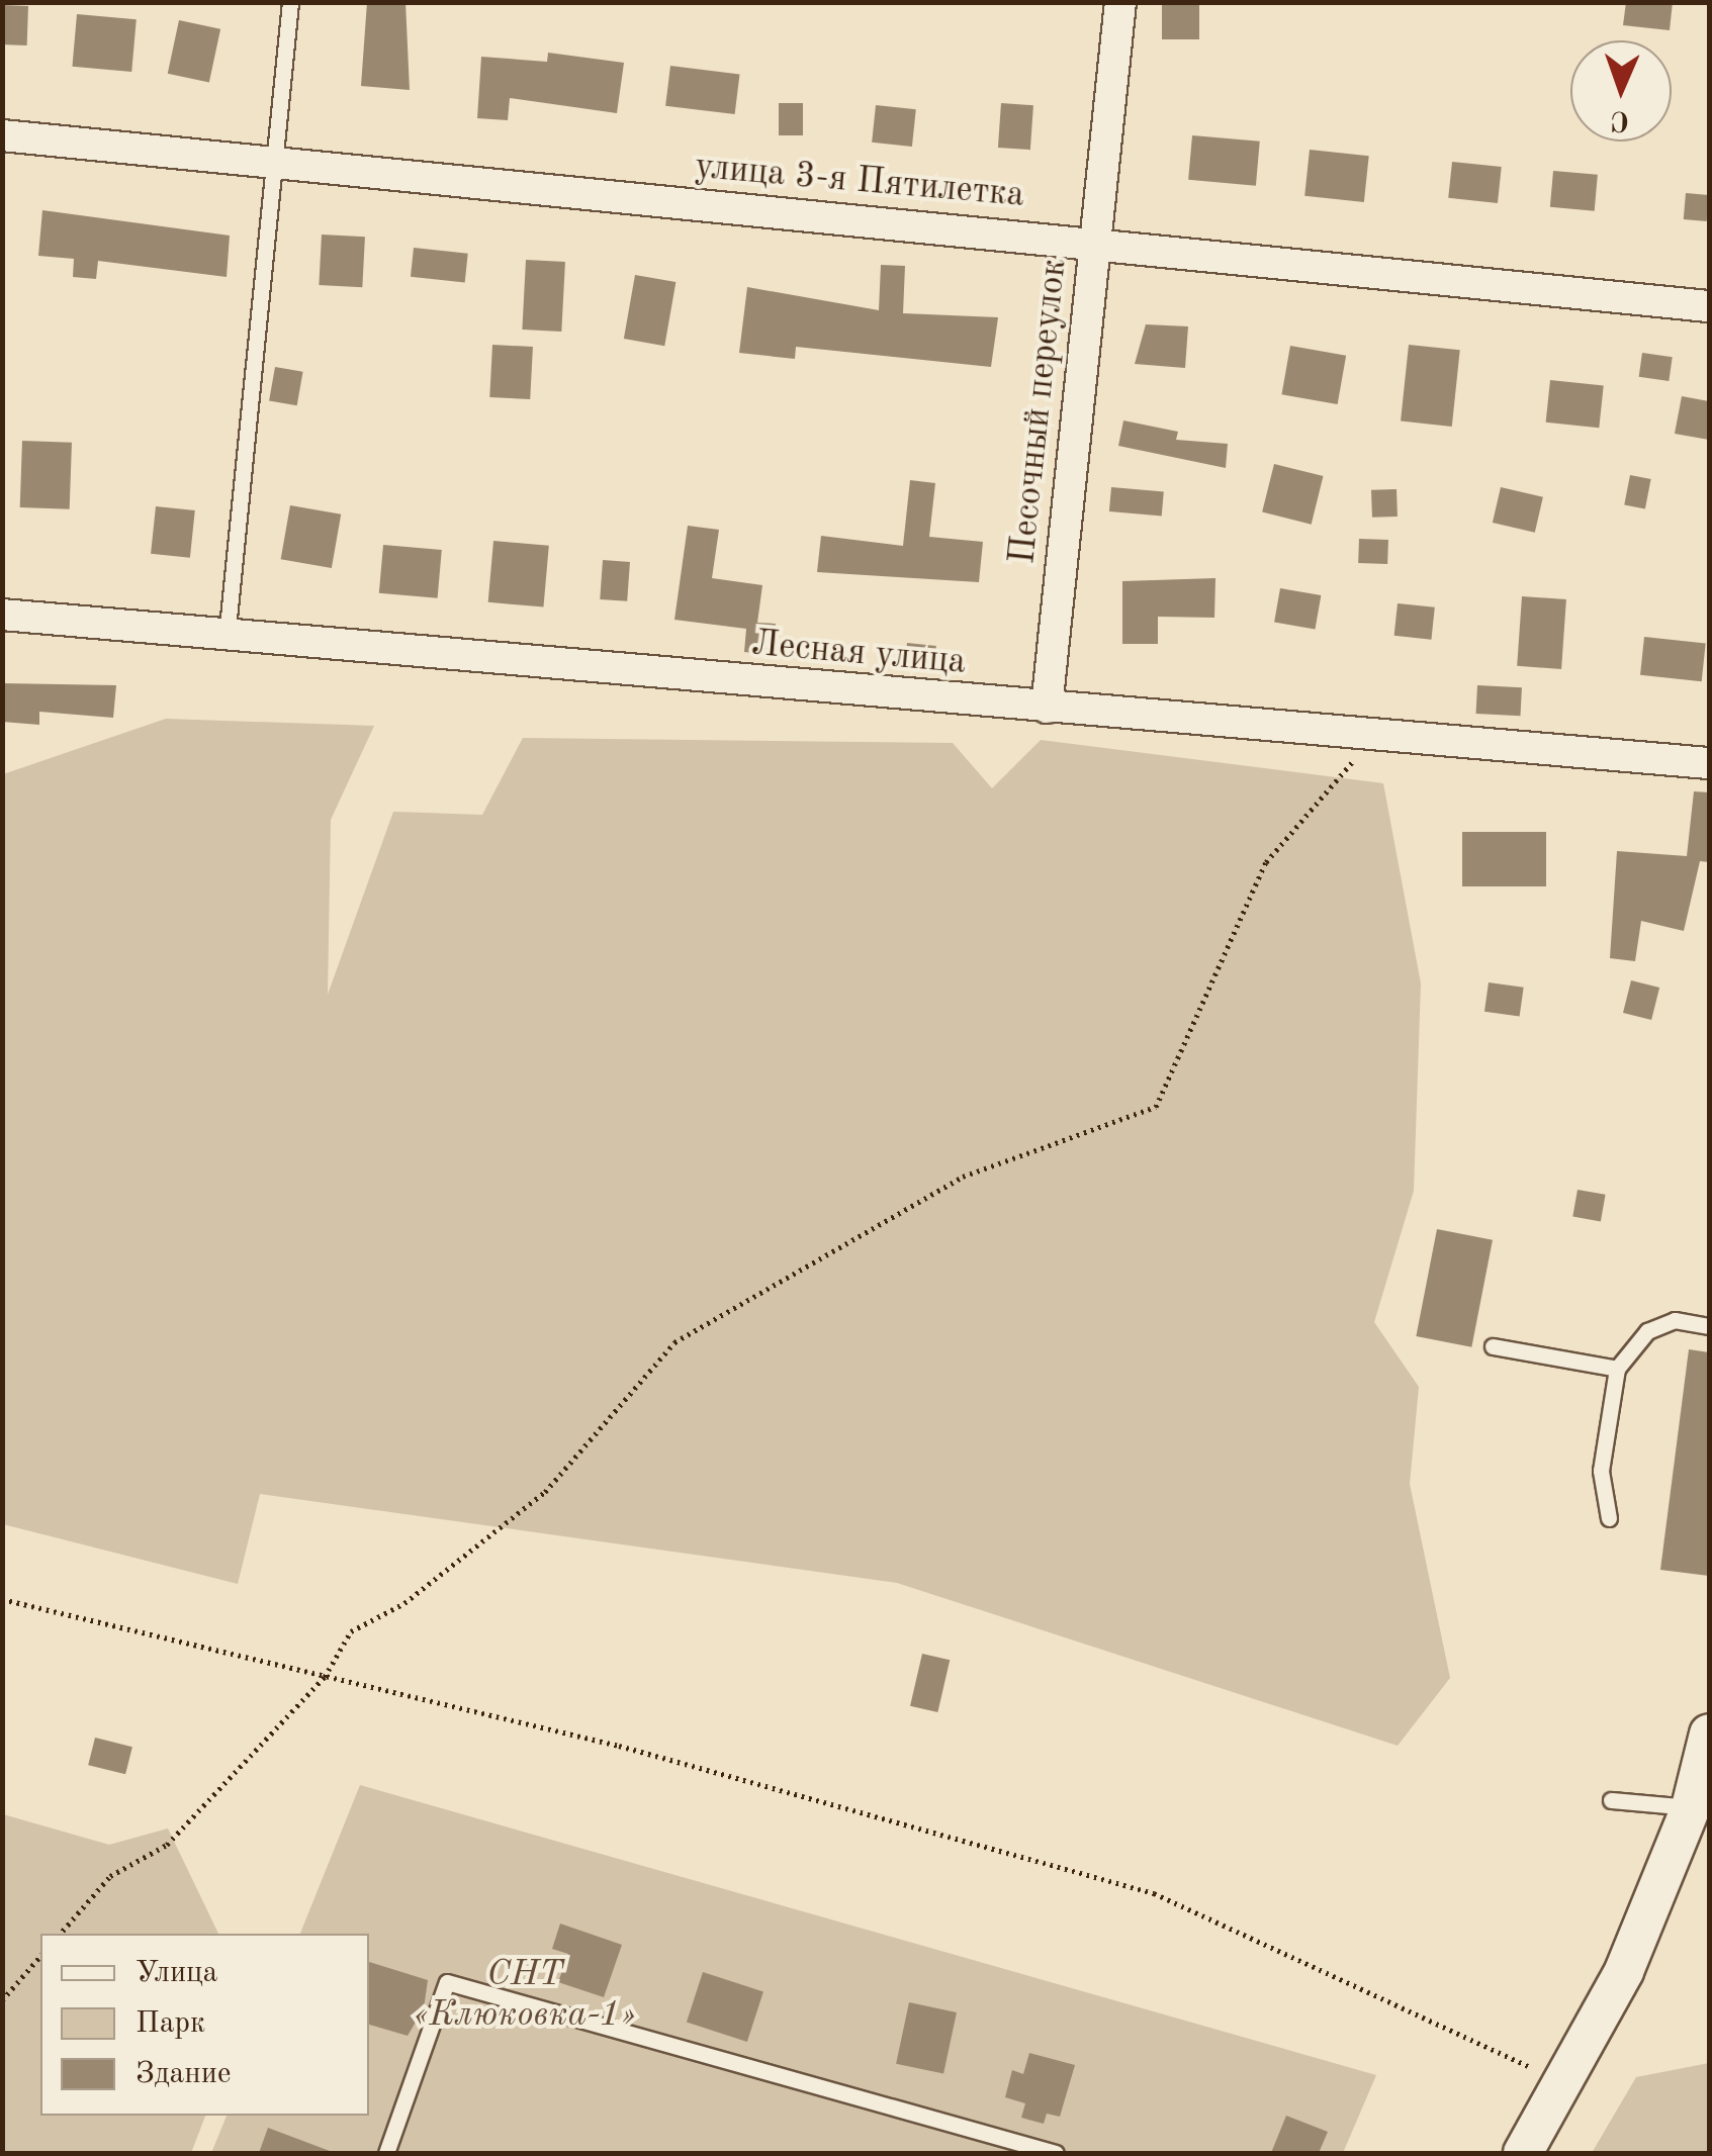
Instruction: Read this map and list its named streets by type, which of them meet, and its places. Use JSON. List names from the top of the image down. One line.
{"streets":{"street":["улица 3-я Пятилетка","Песочный переулок","Лесная улица"]},"crossings":[["улица 3-я Пятилетка","Песочный переулок"],["Песочный переулок","Лесная улица"]],"parks":["СНТ «Клюковка-1»"],"legend":["Улица","Парк","Здание"],"north":"bottom"}
